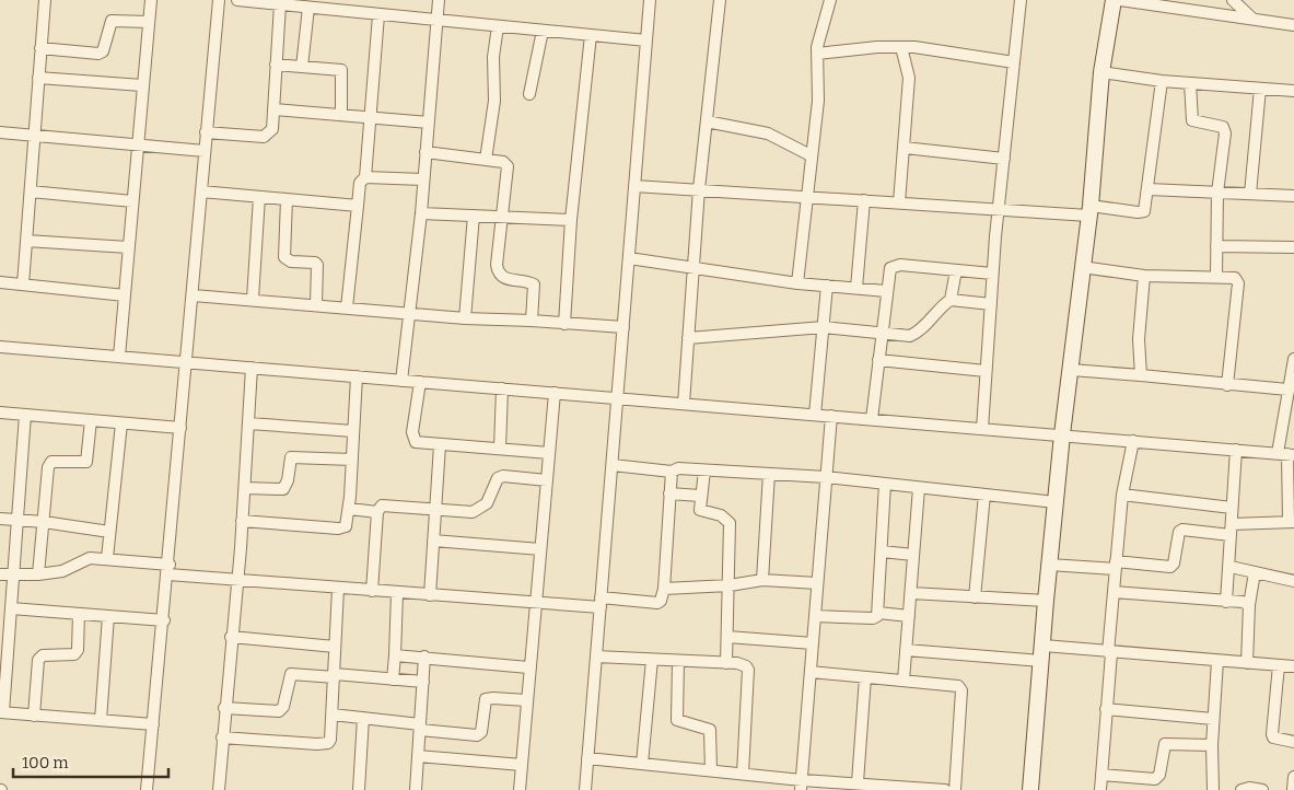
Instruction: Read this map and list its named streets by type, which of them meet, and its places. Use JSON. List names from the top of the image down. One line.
{"scale_bar":"100 m"}
